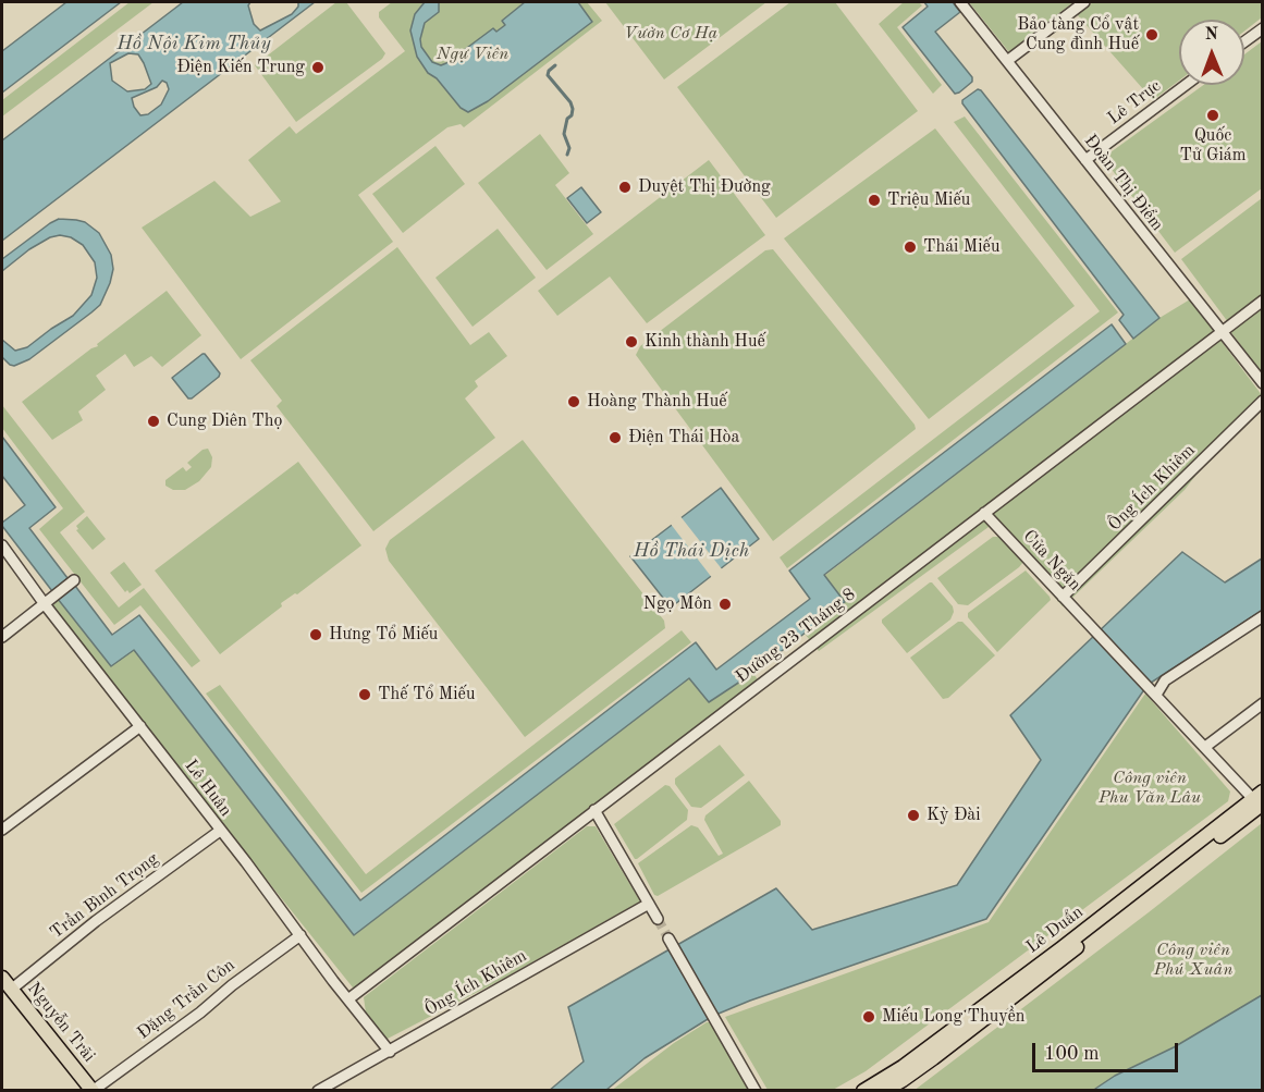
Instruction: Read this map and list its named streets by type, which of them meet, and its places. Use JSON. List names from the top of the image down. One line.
{"streets":{"main road":["Lê Duẩn","Nguyễn Trãi"],"street":["Lê Trực","Đoàn Thị Điểm","Ông Ích Khiêm","Cửa Ngăn","Đường 23 Tháng 8","Lê Huân","Trần Bình Trọng","Đặng Trần Côn"]},"crossings":[["Lê Trực","Đoàn Thị Điểm"],["Đoàn Thị Điểm","Đường 23 Tháng 8"],["Ông Ích Khiêm","Cửa Ngăn"],["Ông Ích Khiêm","Lê Huân"],["Cửa Ngăn","Đường 23 Tháng 8"],["Đường 23 Tháng 8","Lê Huân"],["Lê Huân","Trần Bình Trọng"],["Lê Huân","Đặng Trần Côn"],["Trần Bình Trọng","Nguyễn Trãi"],["Đặng Trần Côn","Nguyễn Trãi"]],"water":["Hồ Nội Kim Thủy","Hồ Thái Dịch"],"parks":["Vườn Cơ Hạ","Ngự Viên","Công viên Phu Văn Lâu","Công viên Phú Xuân"],"places":["Bảo tàng Cổ vật Cung đình Huế","Điện Kiến Trung","Quốc Tử Giám","Duyệt Thị Đường","Triệu Miếu","Thái Miếu","Kinh thành Huế","Hoàng Thành Huế","Cung Diên Thọ","Điện Thái Hòa","Ngọ Môn","Hưng Tổ Miếu","Thế Tổ Miếu","Kỳ Đài","Miếu Long Thuyền"],"scale_bar":"100 m","north":"top"}
